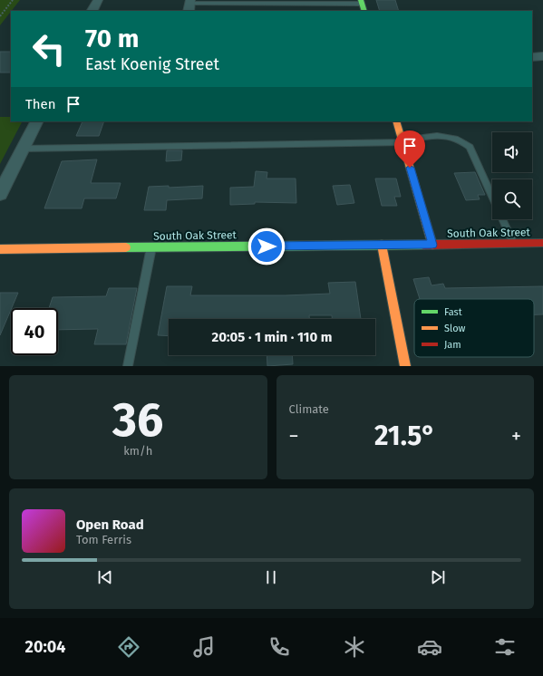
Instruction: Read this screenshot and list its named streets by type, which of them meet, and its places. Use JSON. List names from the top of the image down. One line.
{"streets":{"street":["South Oak Street"]},"legend":["Fast","Slow","Jam"],"page":{"turn":["70 m","East Koenig Street"],"then":"Then","limit":"40","trip":"20:05 · 1 min · 110 m","tile":[["36","km/h"],"Climate"],"heat":["−","21.5°","+"],"song":["Open Road","Tom Ferris"],"tabs":"20:04"}}
